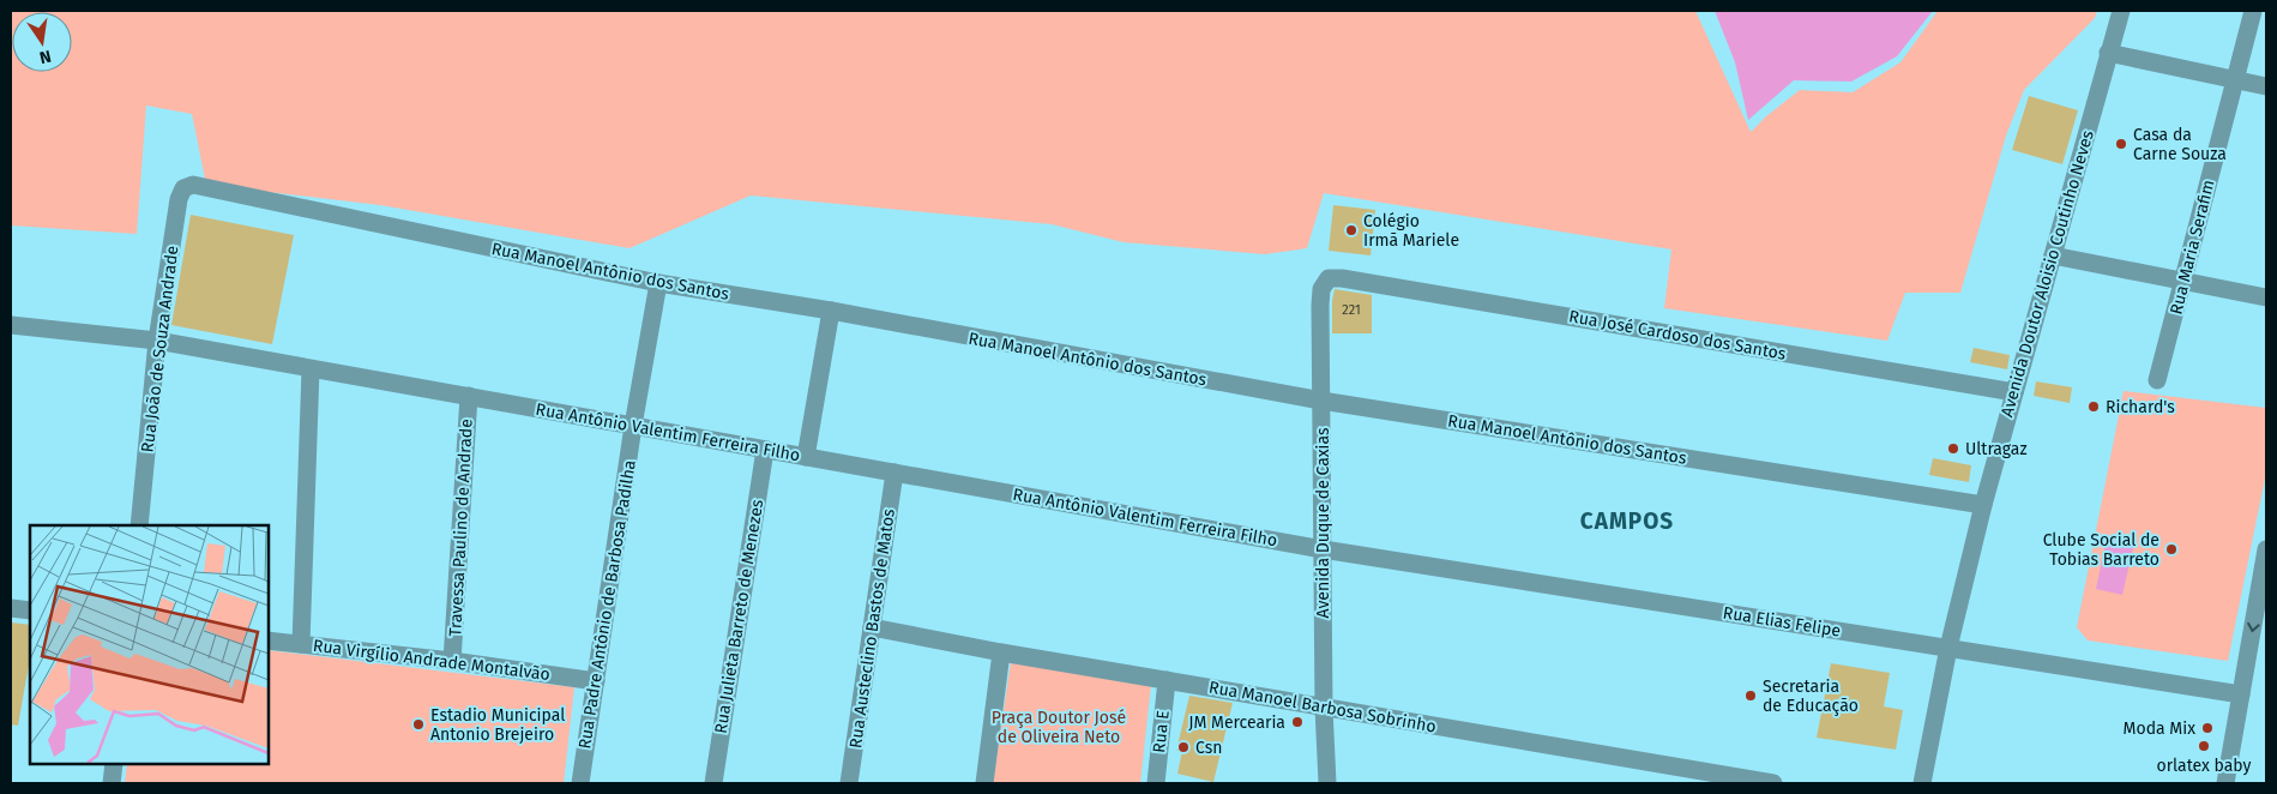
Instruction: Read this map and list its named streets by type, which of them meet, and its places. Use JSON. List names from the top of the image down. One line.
{"streets":{"street":["Rua Maria Serafim","Rua Manoel Antônio dos Santos","Avenida Doutor Aloisio Coutinho Neves","Rua José Cardoso dos Santos","Rua João de Souza Andrade","Rua Antônio Valentim Ferreira Filho","Avenida Duque de Caxias","Travessa Paulino de Andrade","Rua Padre Antônio de Barbosa Padilha","Rua Julieta Barreto de Menezes","Rua Elias Felipe","Rua Austeclino Bastos de Matos","Rua Virgílio Andrade Montalvão","Rua Manoel Barbosa Sobrinho","Rua E"]},"crossings":[["Rua Manoel Antônio dos Santos","Avenida Doutor Aloisio Coutinho Neves"],["Rua Manoel Antônio dos Santos","Rua João de Souza Andrade"],["Rua Manoel Antônio dos Santos","Avenida Duque de Caxias"],["Rua Manoel Antônio dos Santos","Rua Padre Antônio de Barbosa Padilha"],["Avenida Doutor Aloisio Coutinho Neves","Rua José Cardoso dos Santos"],["Avenida Doutor Aloisio Coutinho Neves","Rua Elias Felipe"],["Rua José Cardoso dos Santos","Avenida Duque de Caxias"],["Rua João de Souza Andrade","Rua Antônio Valentim Ferreira Filho"],["Rua Antônio Valentim Ferreira Filho","Avenida Duque de Caxias"],["Rua Antônio Valentim Ferreira Filho","Travessa Paulino de Andrade"],["Rua Antônio Valentim Ferreira Filho","Rua Padre Antônio de Barbosa Padilha"],["Rua Antônio Valentim Ferreira Filho","Rua Julieta Barreto de Menezes"],["Rua Antônio Valentim Ferreira Filho","Rua Elias Felipe"],["Rua Antônio Valentim Ferreira Filho","Rua Austeclino Bastos de Matos"],["Avenida Duque de Caxias","Rua Elias Felipe"],["Avenida Duque de Caxias","Rua Manoel Barbosa Sobrinho"],["Travessa Paulino de Andrade","Rua Virgílio Andrade Montalvão"],["Rua Padre Antônio de Barbosa Padilha","Rua Virgílio Andrade Montalvão"],["Rua Austeclino Bastos de Matos","Rua Manoel Barbosa Sobrinho"],["Rua Manoel Barbosa Sobrinho","Rua E"]],"districts":["CAMPOS"],"parks":["Praça Doutor José de Oliveira Neto"],"places":["Casa da Carne Souza","Colégio Irmã Mariele","Richard's","Ultragaz","Clube Social de Tobias Barreto","Secretaria de Educação","JM Mercearia","Estadio Municipal Antonio Brejeiro","Moda Mix","orlatex baby","Csn"],"house_numbers":["221"],"north":"bottom"}
